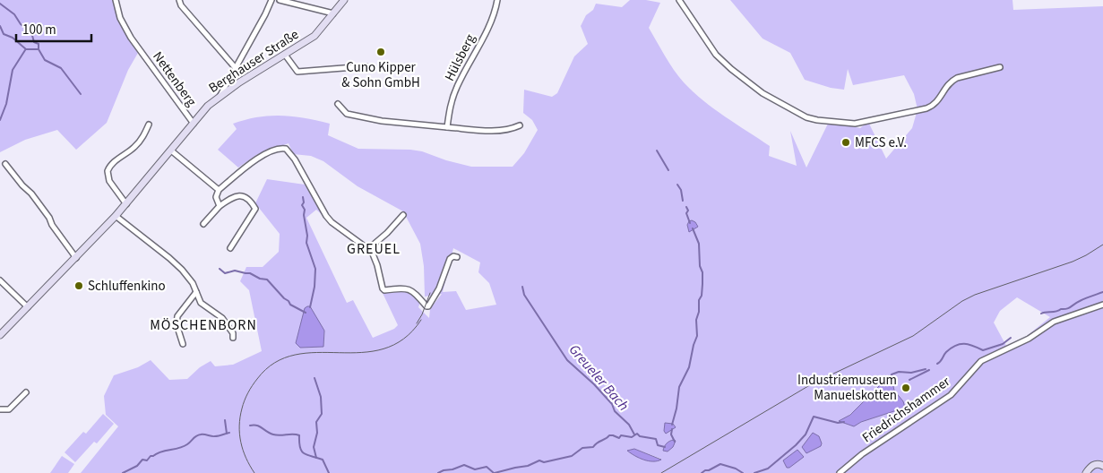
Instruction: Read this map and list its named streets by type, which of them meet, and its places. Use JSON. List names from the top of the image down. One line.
{"streets":{"street":["Hülsberg","Berghauser Straße","Nettenberg","Friedrichshammer"]},"crossings":[["Berghauser Straße","Nettenberg"]],"districts":["GREUEL","MÖSCHENBORN"],"water":["Greueler Bach"],"places":["Cuno Kipper & Sohn GmbH","MFCS e.V.","Schluffenkino","Industriemuseum Manuelskotten"],"scale_bar":"100 m"}
